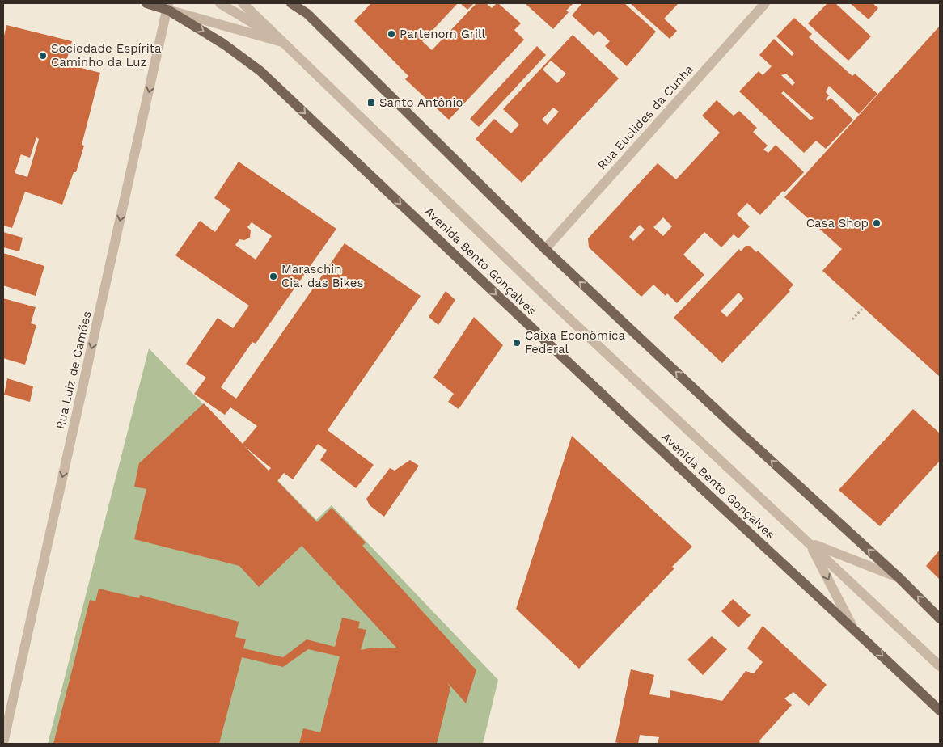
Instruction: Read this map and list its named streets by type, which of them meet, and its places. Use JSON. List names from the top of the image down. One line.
{"streets":{"main road":["Avenida Bento Gonçalves"],"street":["Rua Euclides da Cunha","Rua Luiz de Camões"]},"crossings":[["Avenida Bento Gonçalves","Rua Luiz de Camões"]],"one_way":["Rua Luiz de Camões"],"places":{"other":["Partenom Grill","Sociedade Espírita Caminho da Luz","Casa Shop","Maraschin Cia. das Bikes","Caixa Econômica Federal"],"transit":["Santo Antônio"]}}
